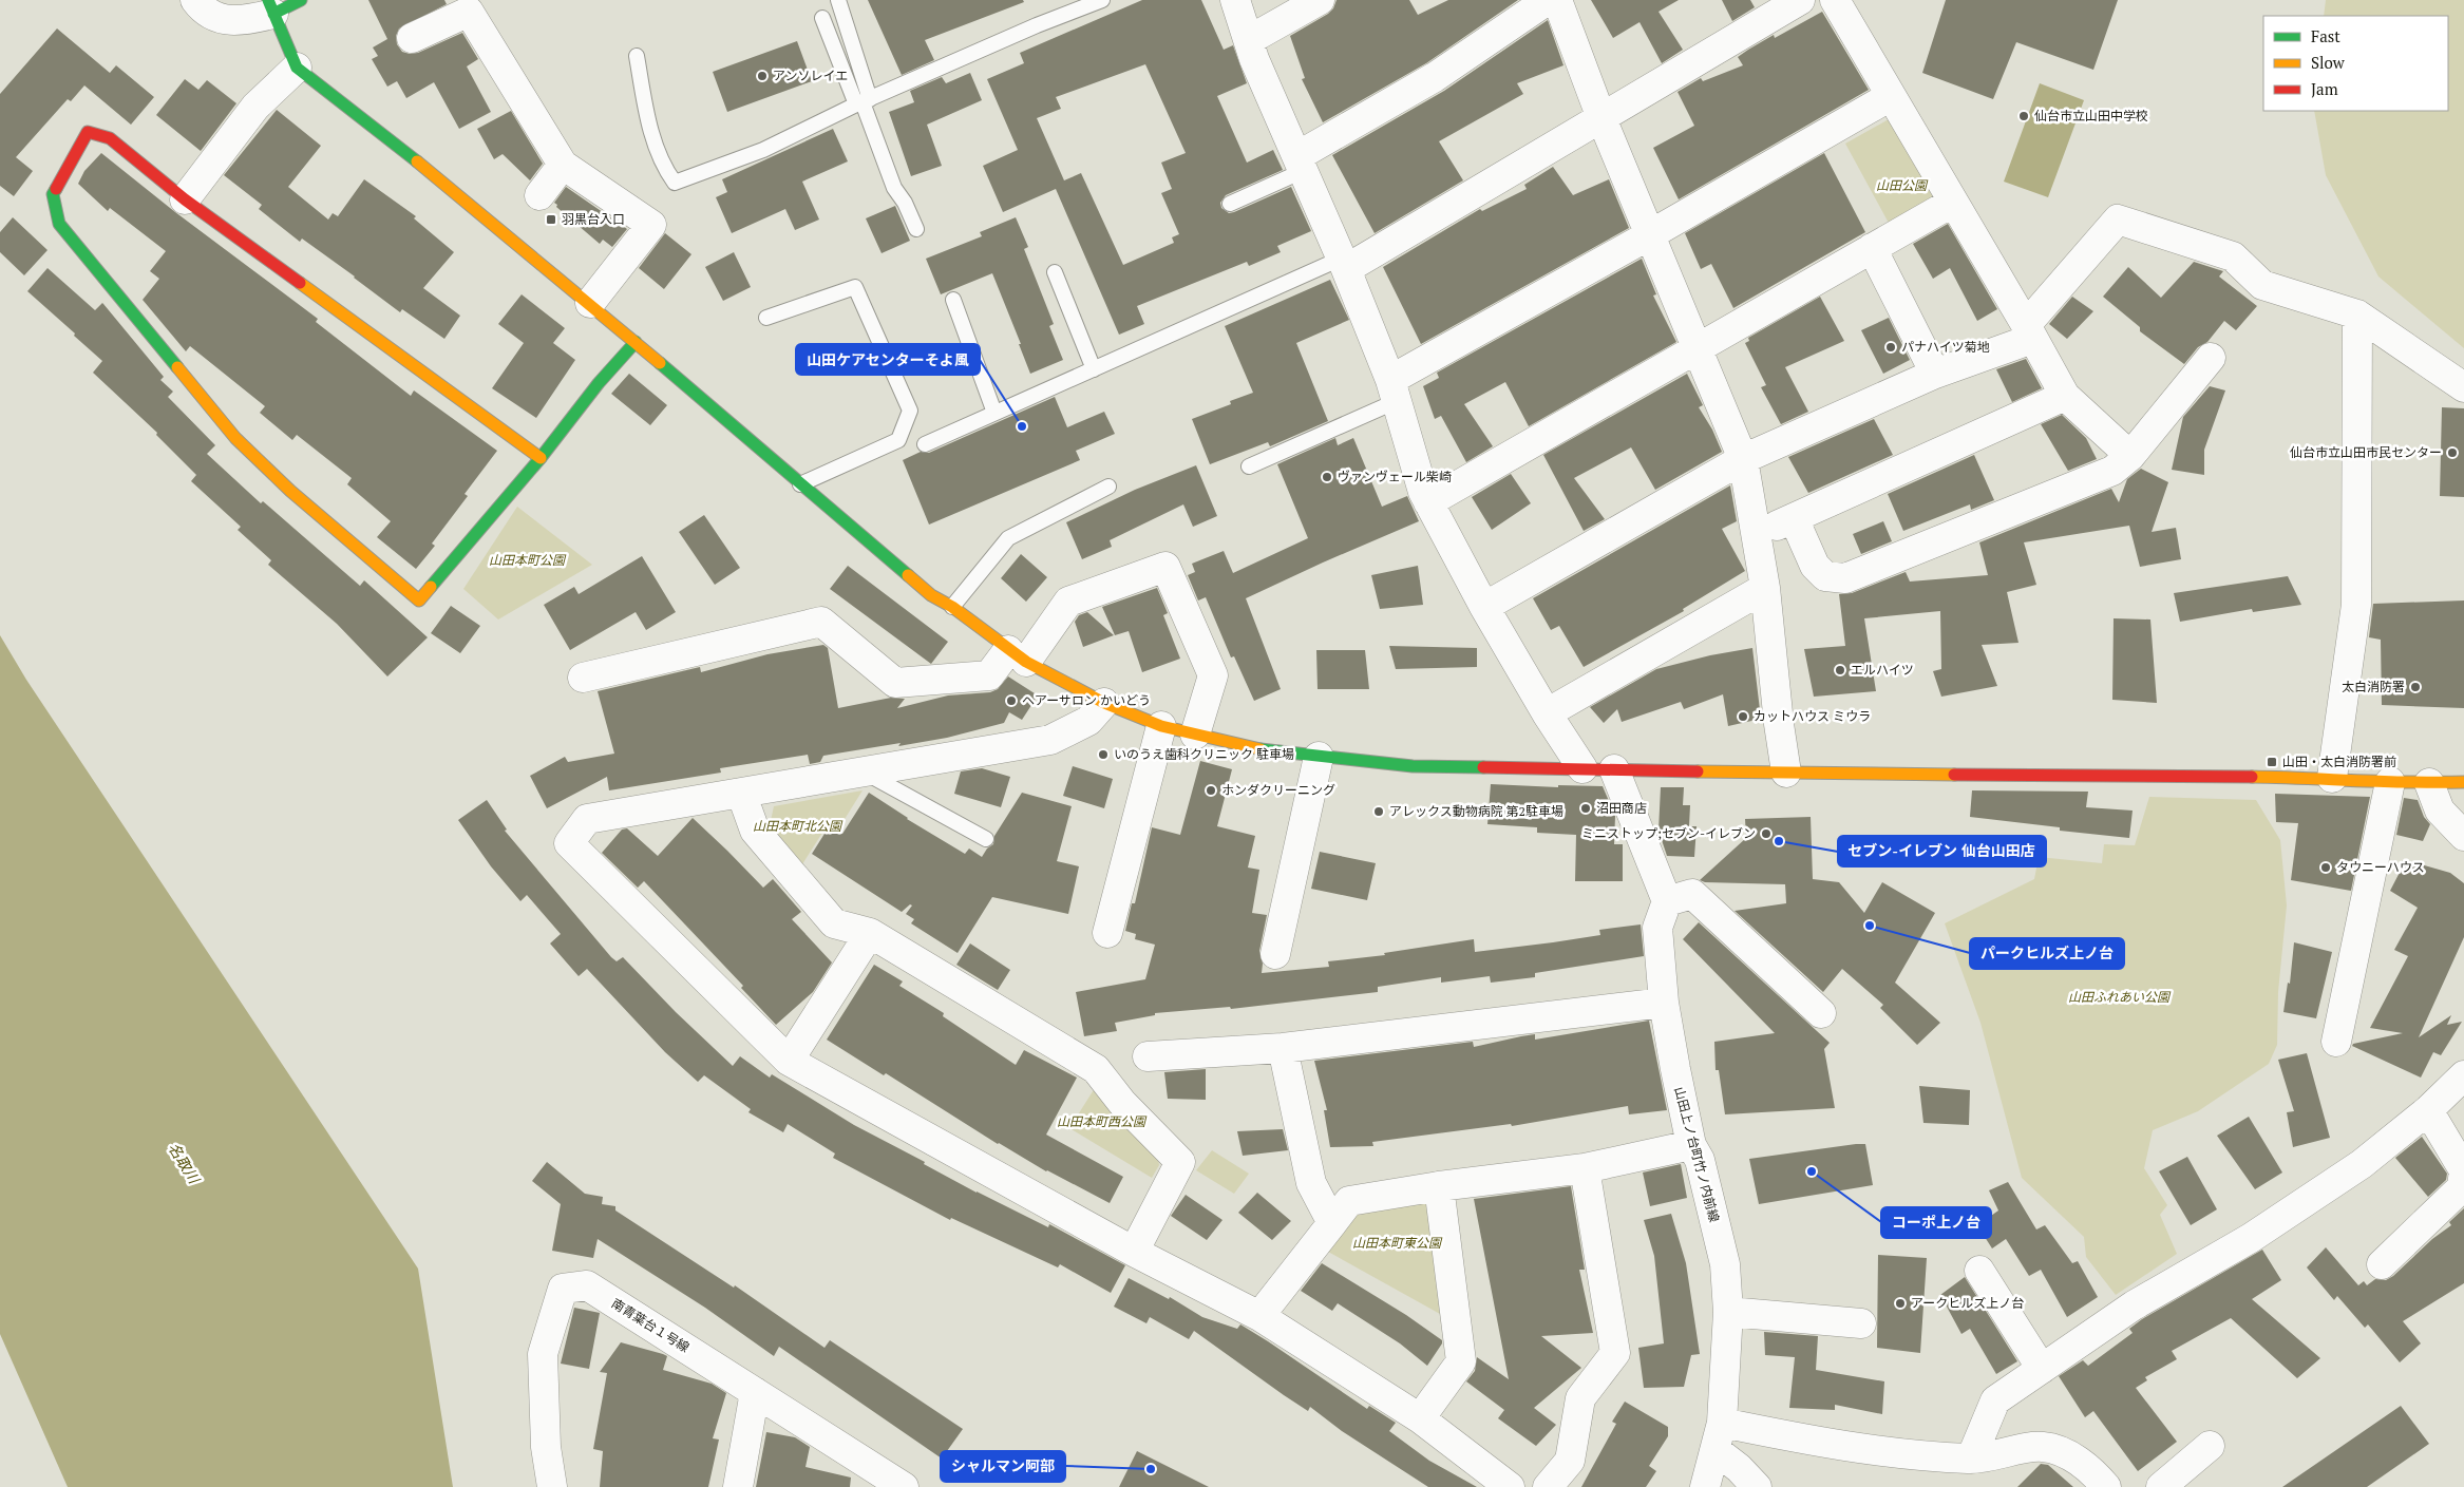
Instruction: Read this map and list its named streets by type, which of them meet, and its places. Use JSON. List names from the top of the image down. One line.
{"streets":{"street":["山田上ノ台町竹ノ内前線","南青葉台１号線"]},"water":["名取川"],"parks":["山田公園","山田本町公園","山田本町北公園","山田ふれあい公園","山田本町西公園","山田本町東公園"],"places":{"other":["アンソレイエ","仙台市立山田中学校","パナハイツ菊地","山田ケアセンターそよ風","仙台市立山田市民センター","ヴァンヴェール柴崎","エルハイツ","太白消防署","ヘアーサロン かいどう","カットハウス ミウラ","いのうえ歯科クリニック 駐車場","ホンダクリーニング","沼田商店","アレックス動物病院 第2駐車場","ミニストップ;セブン-イレブン","セブン-イレブン 仙台山田店","タウニーハウス","パークヒルズ上ノ台","コーポ上ノ台","アークヒルズ上ノ台","シャルマン阿部"],"transit":["羽黒台入口","山田・太白消防署前"]},"legend":["Fast","Slow","Jam"]}
